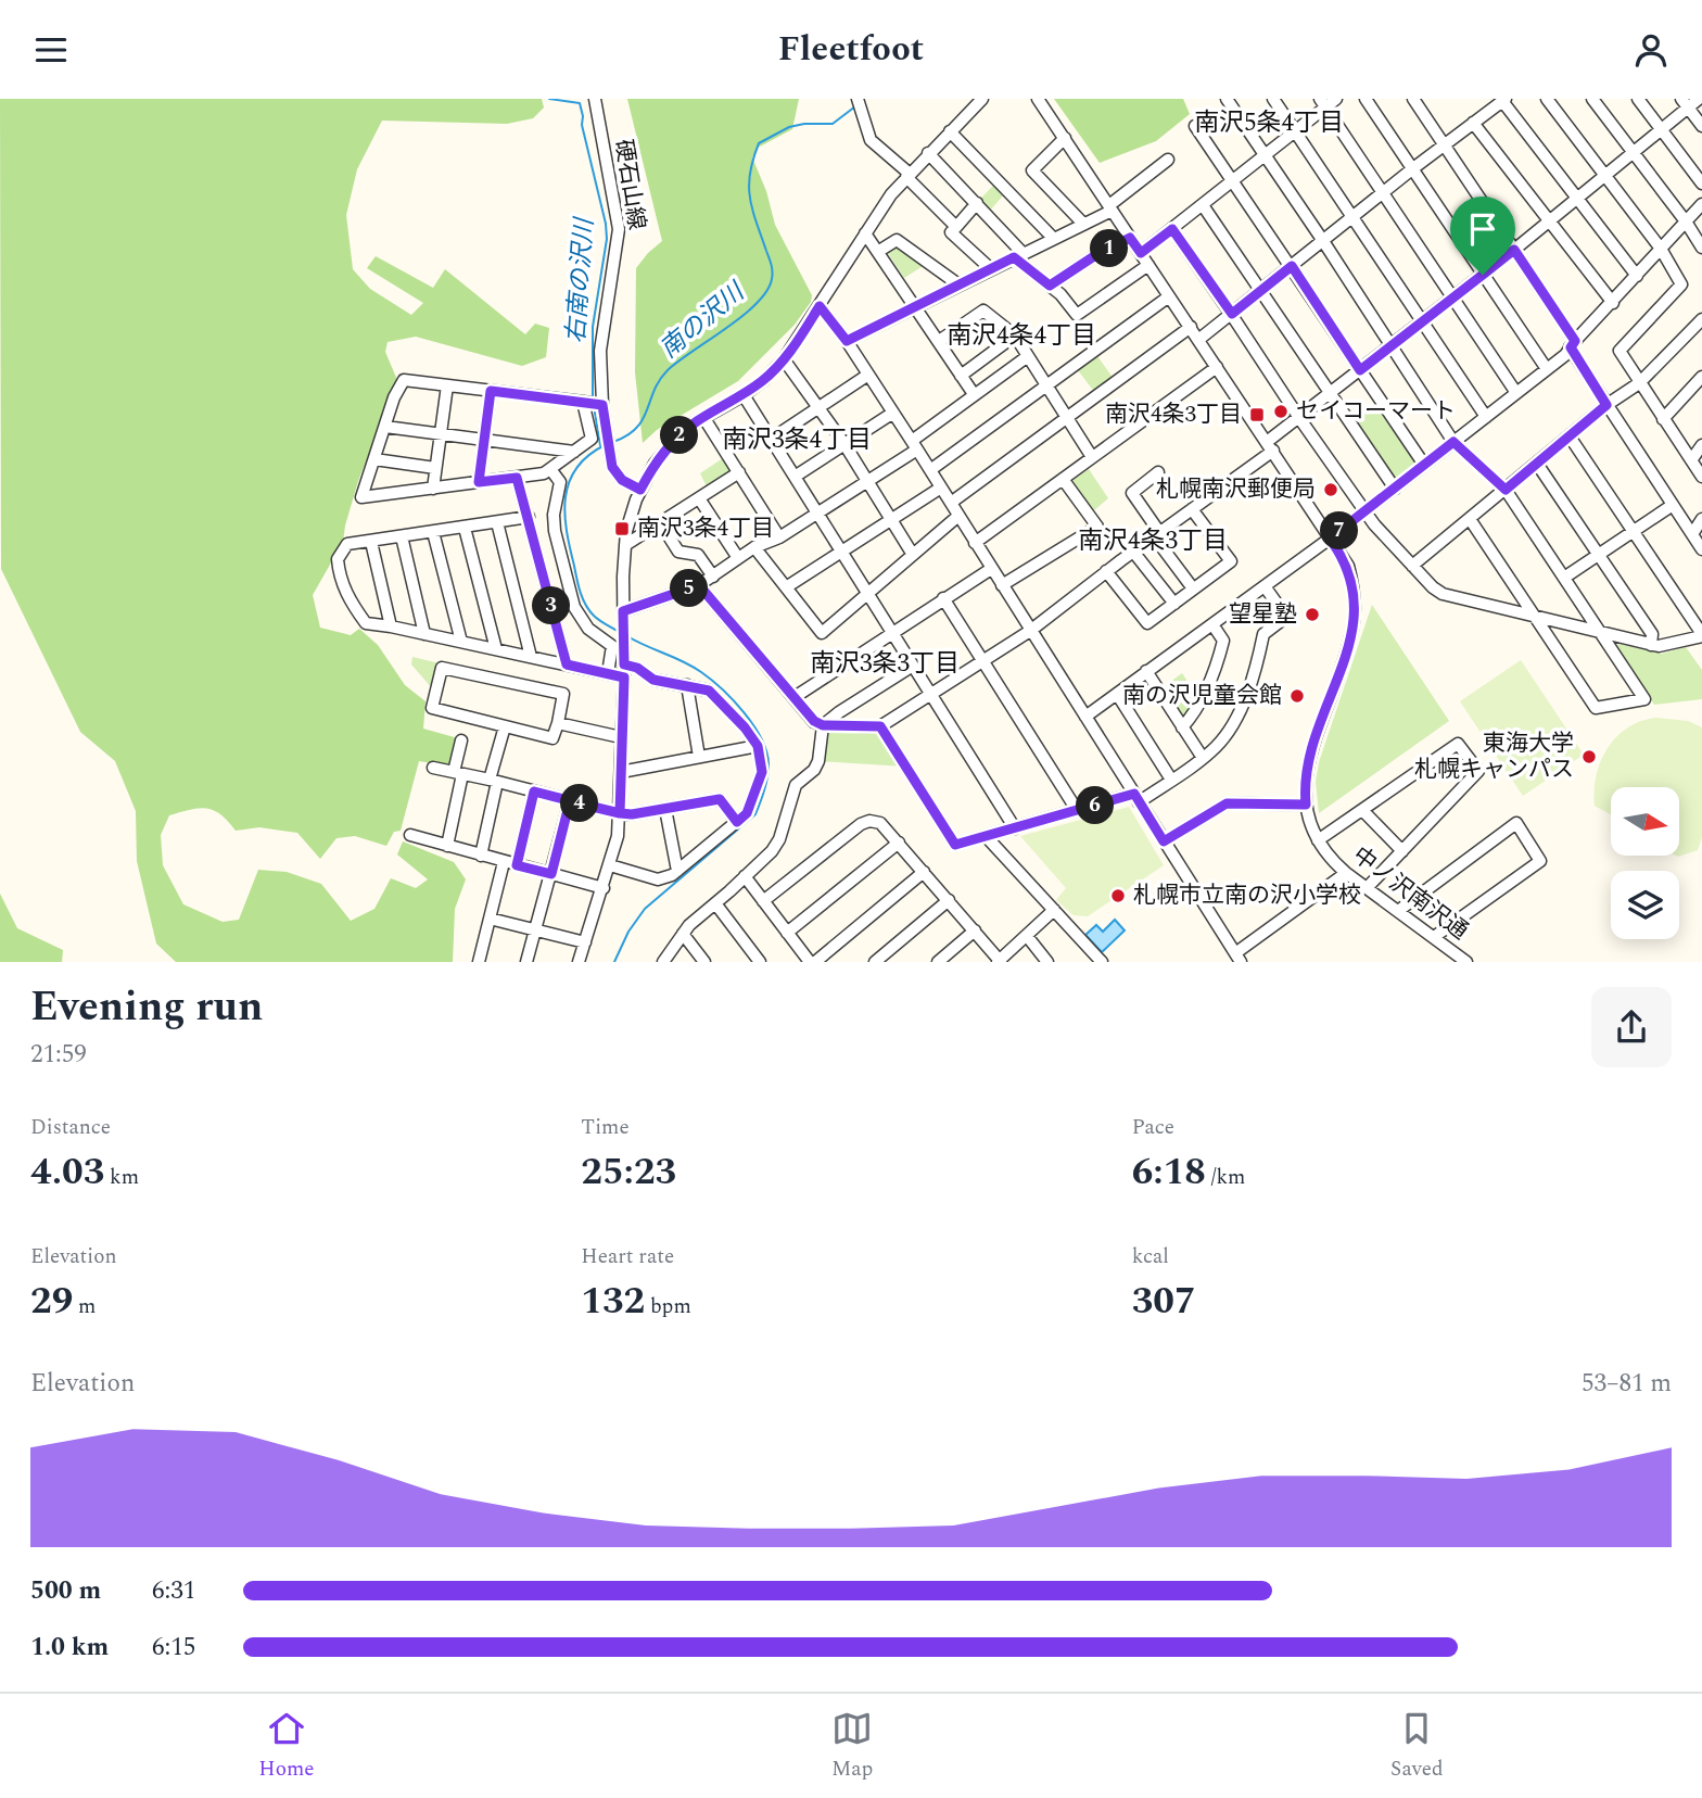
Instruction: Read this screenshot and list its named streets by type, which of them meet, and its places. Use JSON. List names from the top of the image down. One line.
{"streets":{"street":["硬石山線","中ノ沢南沢通"]},"districts":["南沢5条4丁目","南沢4条4丁目","南沢3条4丁目","南沢4条3丁目","南沢3条3丁目"],"water":["右南の沢川","南の沢川"],"places":{"other":["セイコーマート","札幌南沢郵便局","望星塾","南の沢児童会館","東海大学 札幌キャンパス","札幌市立南の沢小学校"],"transit":["南沢4条3丁目","南沢3条4丁目"]},"north":"right","page":{"header":"Fleetfoot","pins":["1","2","7","5","3","4","6"],"heading":["Evening run","21:59"],"stats":[["Distance","4.03 km"],["Time","25:23"],["Pace","6:18 /km"],["Elevation","29 m"],["Heart rate","132 bpm"],["kcal","307"]],"chart":["Elevation","53–81 m"],"list":[{"name":"500 m","note":"6:31"},{"name":"1.0 km","note":"6:15"}],"tabs":["Home","Map","Saved"]}}
